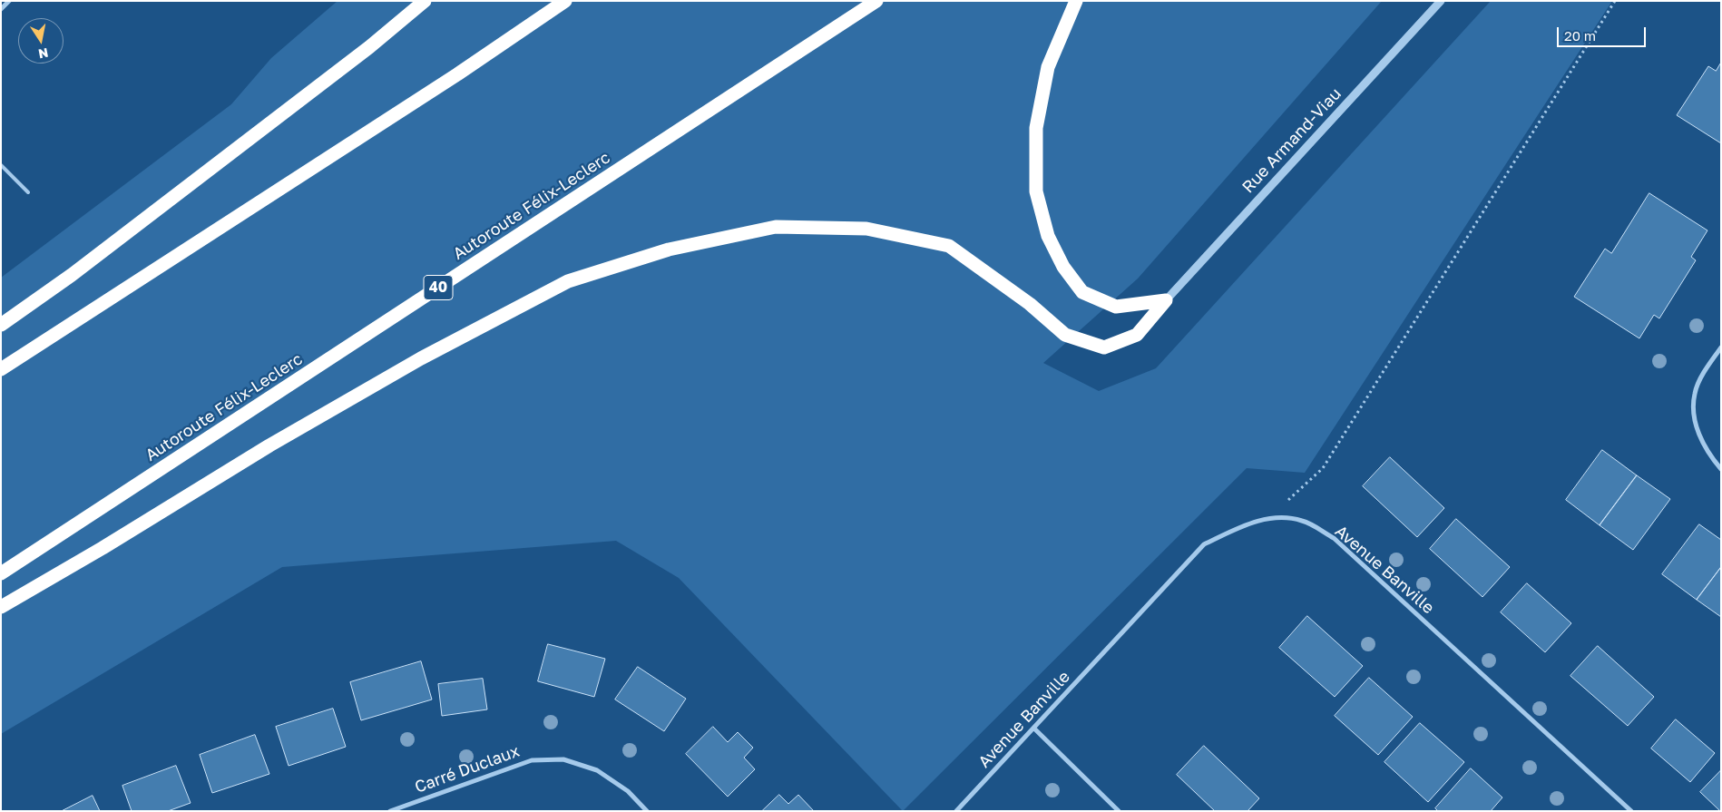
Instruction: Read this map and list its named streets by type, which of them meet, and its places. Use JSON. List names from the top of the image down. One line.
{"streets":{"highway":["Autoroute Félix-Leclerc","40"],"street":["Rue Armand-Viau","Avenue Banville","Carré Duclaux"]},"scale_bar":"20 m","north":"bottom"}
